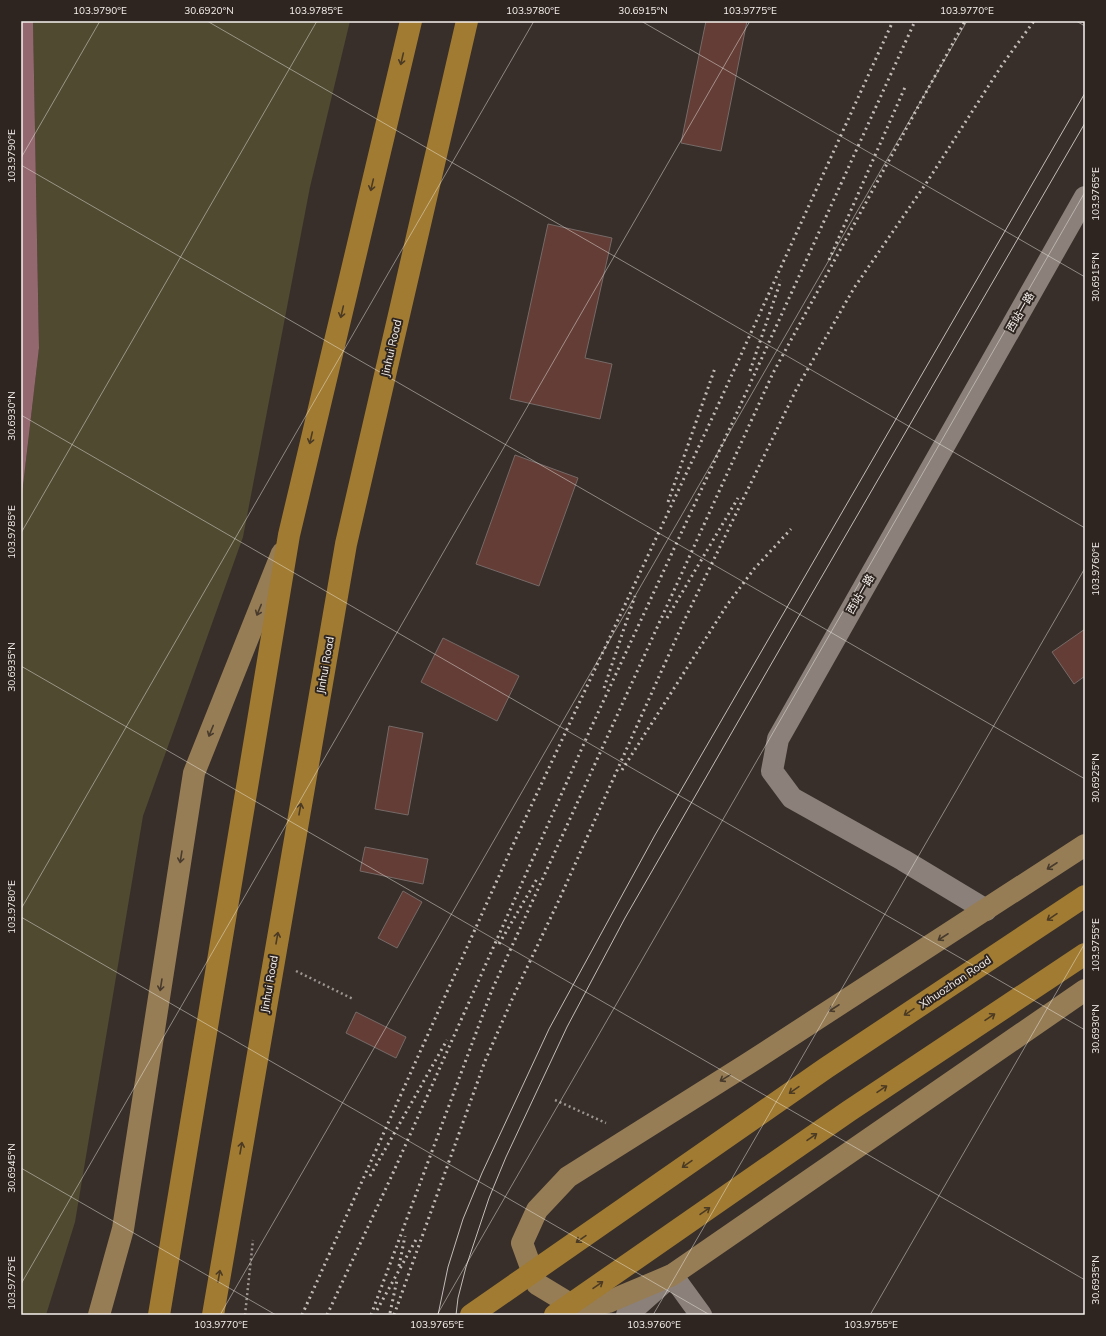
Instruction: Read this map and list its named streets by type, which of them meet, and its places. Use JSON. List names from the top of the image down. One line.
{"streets":{"main road":["Jinhui Road","Xihuozhan Road"],"street":["西站一路"]},"coordinates":["103.9790°E","30.6920°N","103.9785°E","103.9780°E","30.6915°N","103.9775°E","103.9770°E","103.9765°E","30.6930°N","103.9760°E","30.6935°N","30.6925°N","103.9755°E","30.6945°N"]}
